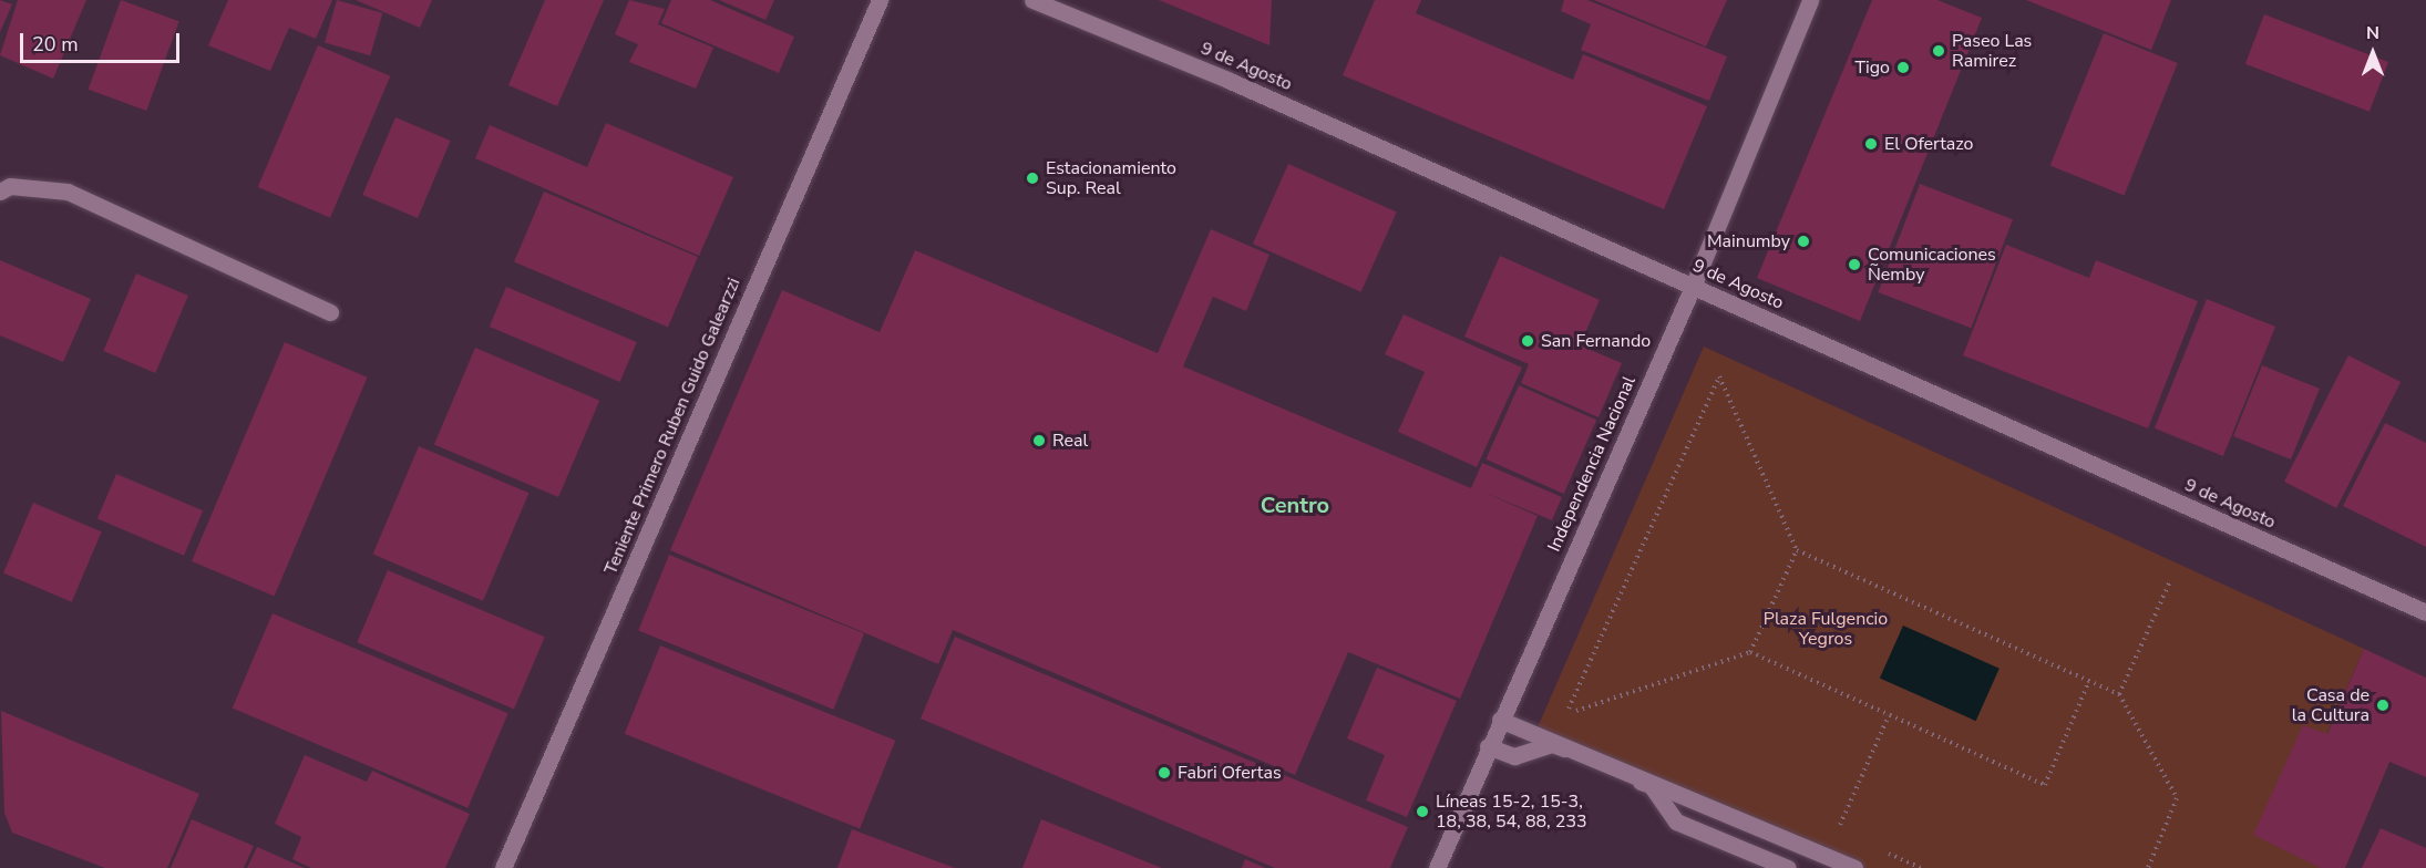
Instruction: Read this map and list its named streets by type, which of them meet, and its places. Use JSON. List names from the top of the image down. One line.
{"streets":{"street":["9 de Agosto","Teniente Primero Ruben Guido Galearzzi","Independencia Nacional"]},"crossings":[["9 de Agosto","Independencia Nacional"]],"districts":["Centro"],"parks":["Plaza Fulgencio Yegros"],"places":["Paseo Las Ramirez","Tigo","El Ofertazo","Estacionamiento Sup. Real","Mainumby","Comunicaciones Ñemby","San Fernando","Real","Casa de la Cultura","Fabri Ofertas","Líneas 15-2, 15-3, 18, 38, 54, 88, 233"],"scale_bar":"20 m","north":"top"}
